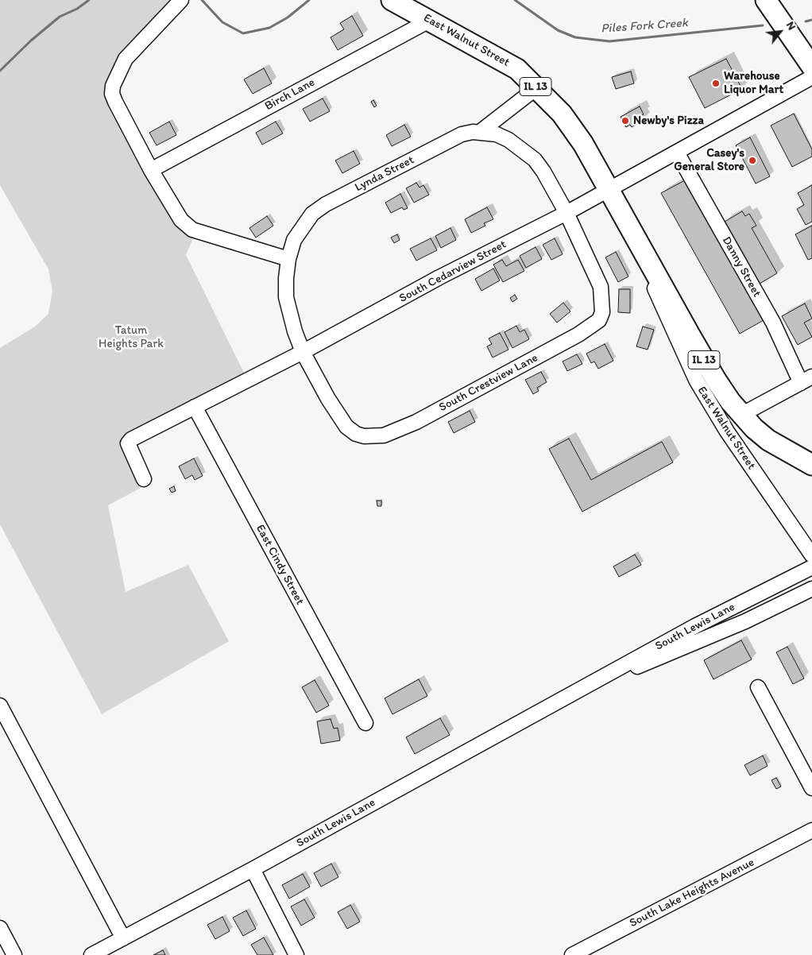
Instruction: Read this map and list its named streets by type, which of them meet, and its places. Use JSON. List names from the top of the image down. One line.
{"streets":{"highway":["East Walnut Street","IL 13"],"street":["Birch Lane","Lynda Street","Danny Street","South Cedarview Street","South Crestview Lane","East Cindy Street","South Lewis Lane","South Lake Heights Avenue"]},"crossings":[["East Walnut Street","Birch Lane"],["East Walnut Street","South Cedarview Street"],["Lynda Street","South Cedarview Street"],["Lynda Street","South Crestview Lane"],["Danny Street","South Cedarview Street"],["South Cedarview Street","South Crestview Lane"],["South Cedarview Street","East Cindy Street"]],"water":["Piles Fork Creek"],"parks":["Tatum Heights Park"],"places":["Warehouse Liquor Mart","Newby's Pizza","Casey's General Store"],"north":"top right"}
